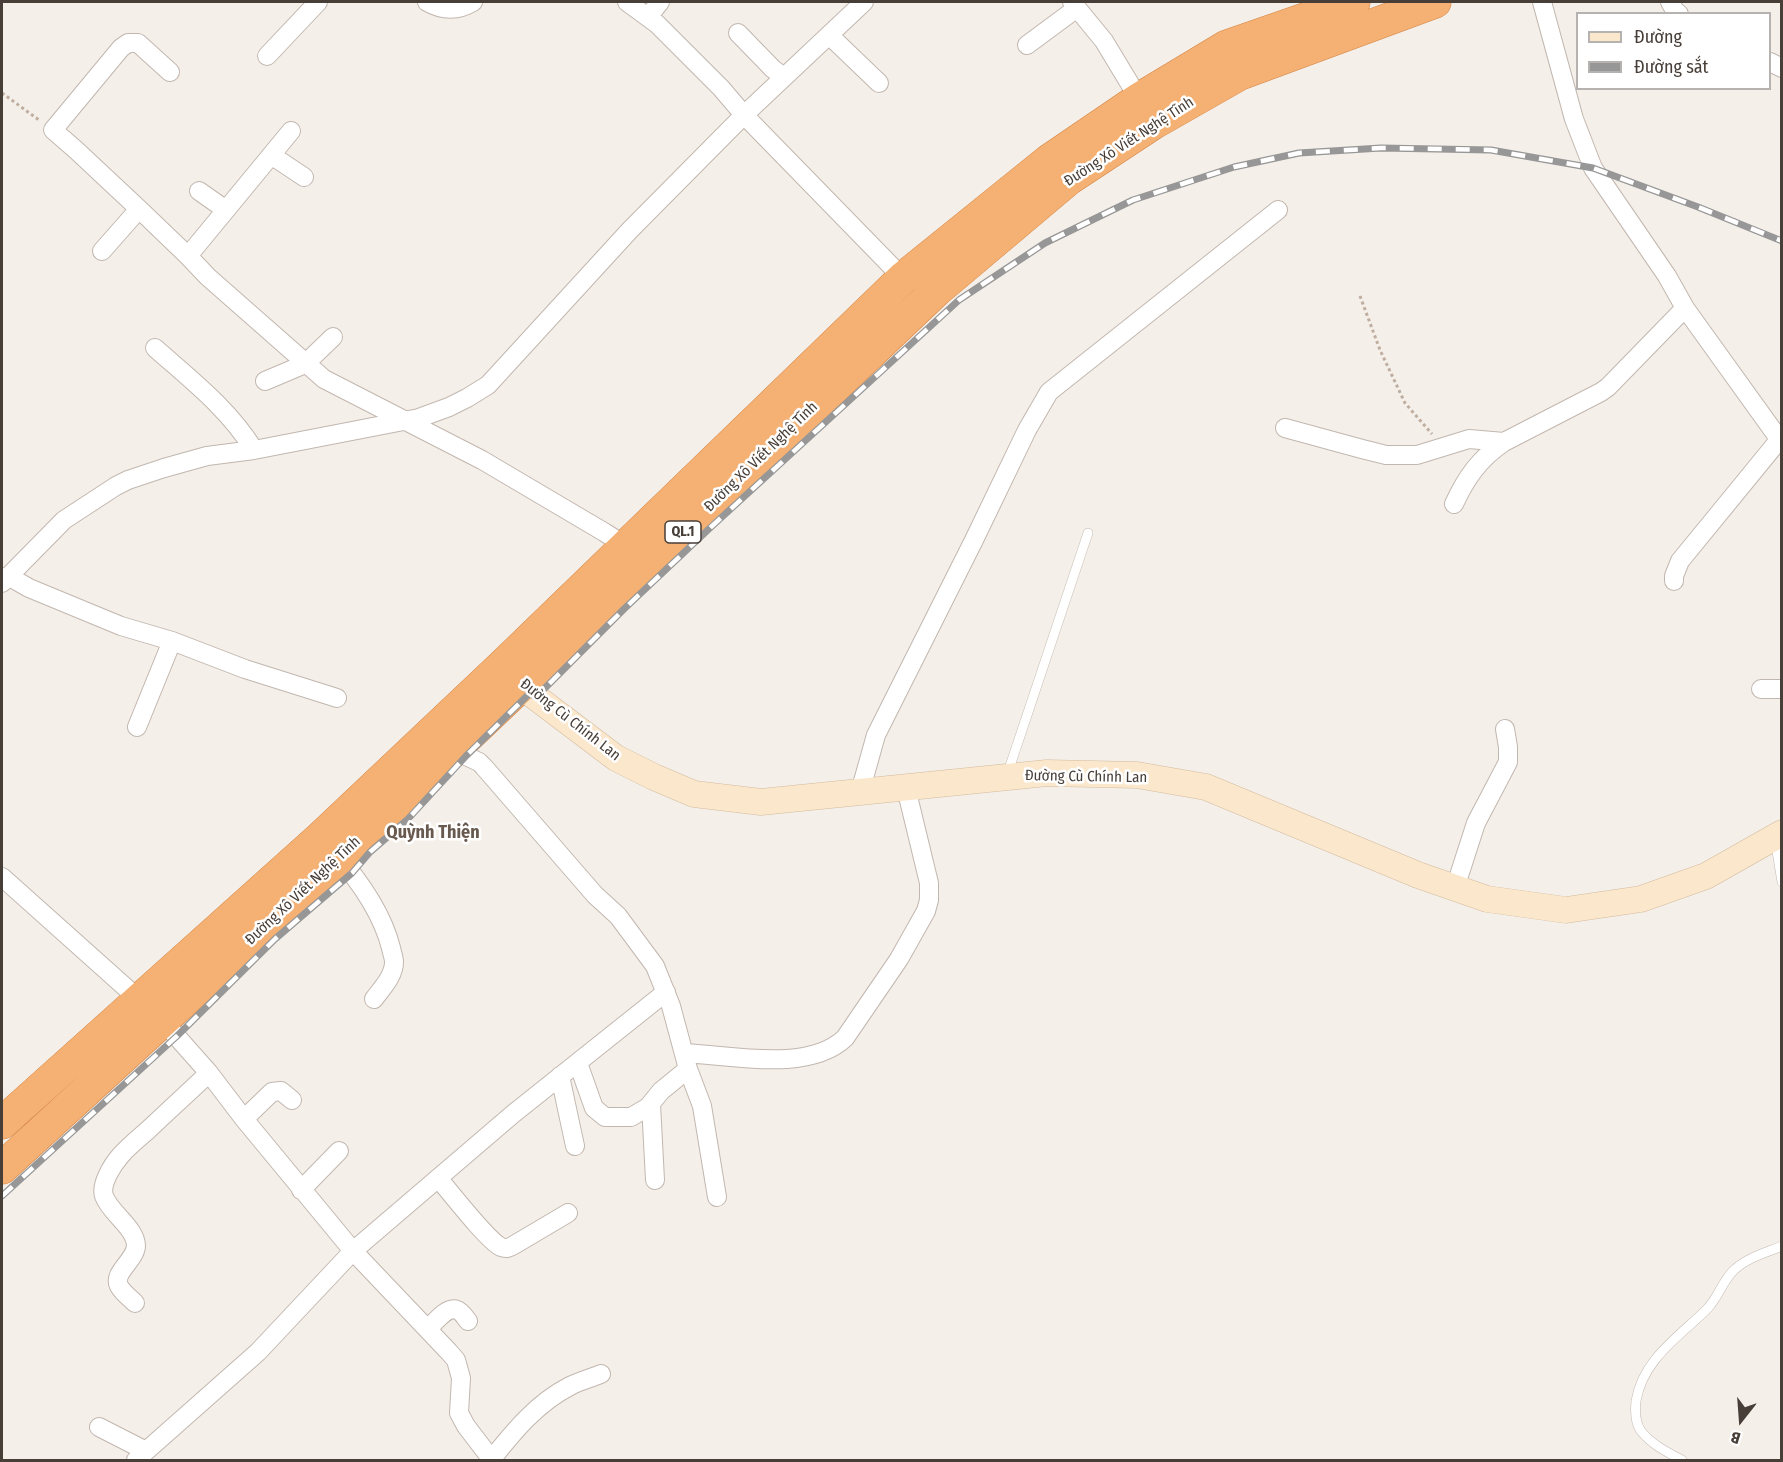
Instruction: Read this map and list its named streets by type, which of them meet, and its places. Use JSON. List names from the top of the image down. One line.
{"streets":{"highway":["Đường Xô Viết Nghệ Tĩnh","QL.1"],"street":["Đường Cù Chính Lan"]},"crossings":[["Đường Xô Viết Nghệ Tĩnh","Đường Cù Chính Lan"]],"districts":["Quỳnh Thiện"],"legend":["Đường","Đường sắt"],"north":"bottom"}
